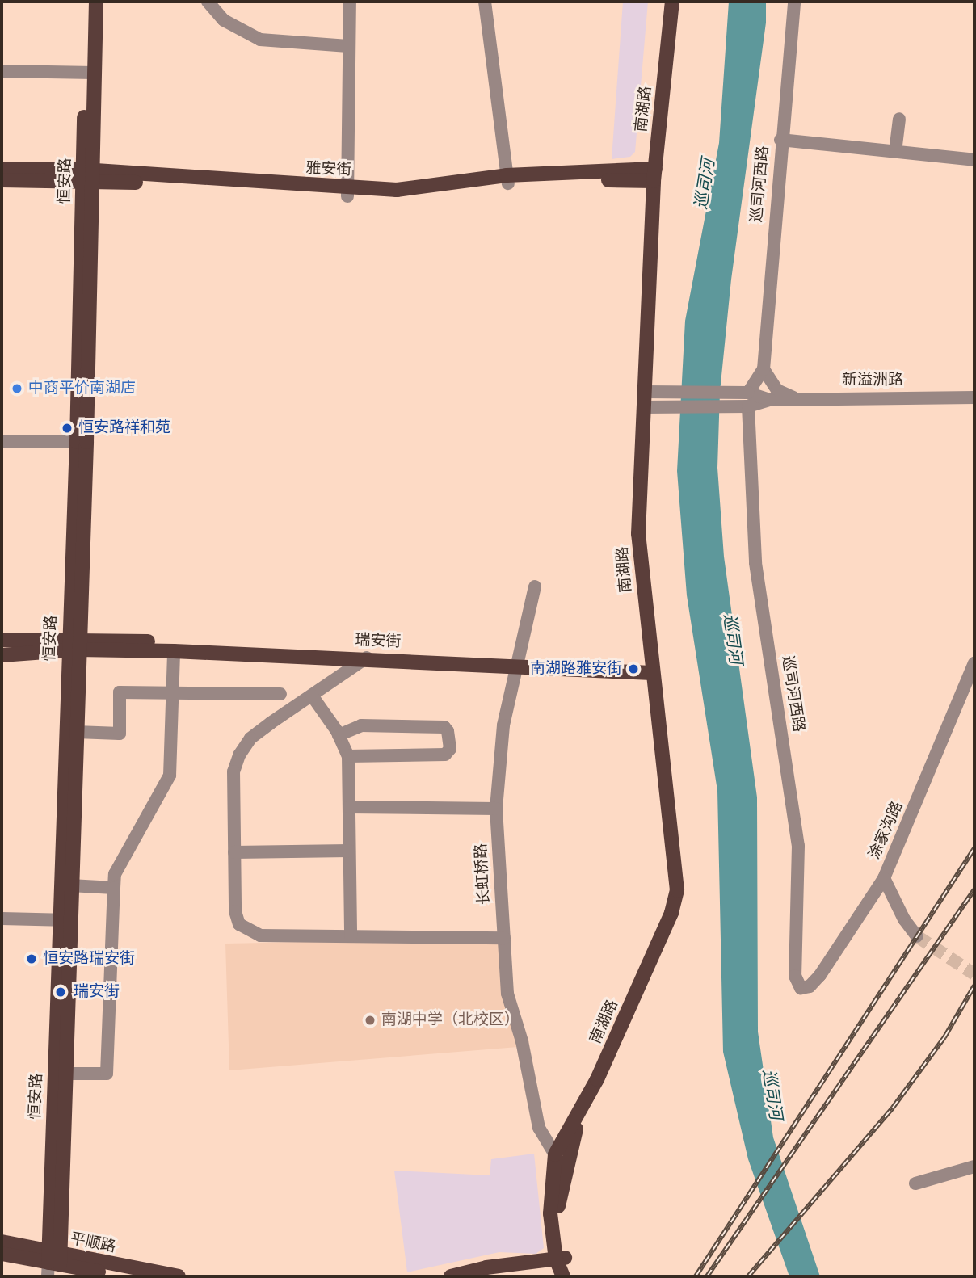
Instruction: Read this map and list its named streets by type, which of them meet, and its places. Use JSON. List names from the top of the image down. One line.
{"streets":{"main road":["南湖路","雅安街","恒安路","瑞安街","平顺路"],"street":["巡司河西路","新溢洲路","涂家沟路","长虹桥路"]},"crossings":[["南湖路","雅安街"],["南湖路","瑞安街"],["南湖路","长虹桥路"],["雅安街","恒安路"],["恒安路","瑞安街"],["恒安路","平顺路"],["巡司河西路","涂家沟路"],["瑞安街","长虹桥路"]],"water":["巡司河"],"places":["中商平价南湖店","恒安路祥和苑","南湖路雅安街","恒安路瑞安街","瑞安街","南湖中学（北校区）"]}
